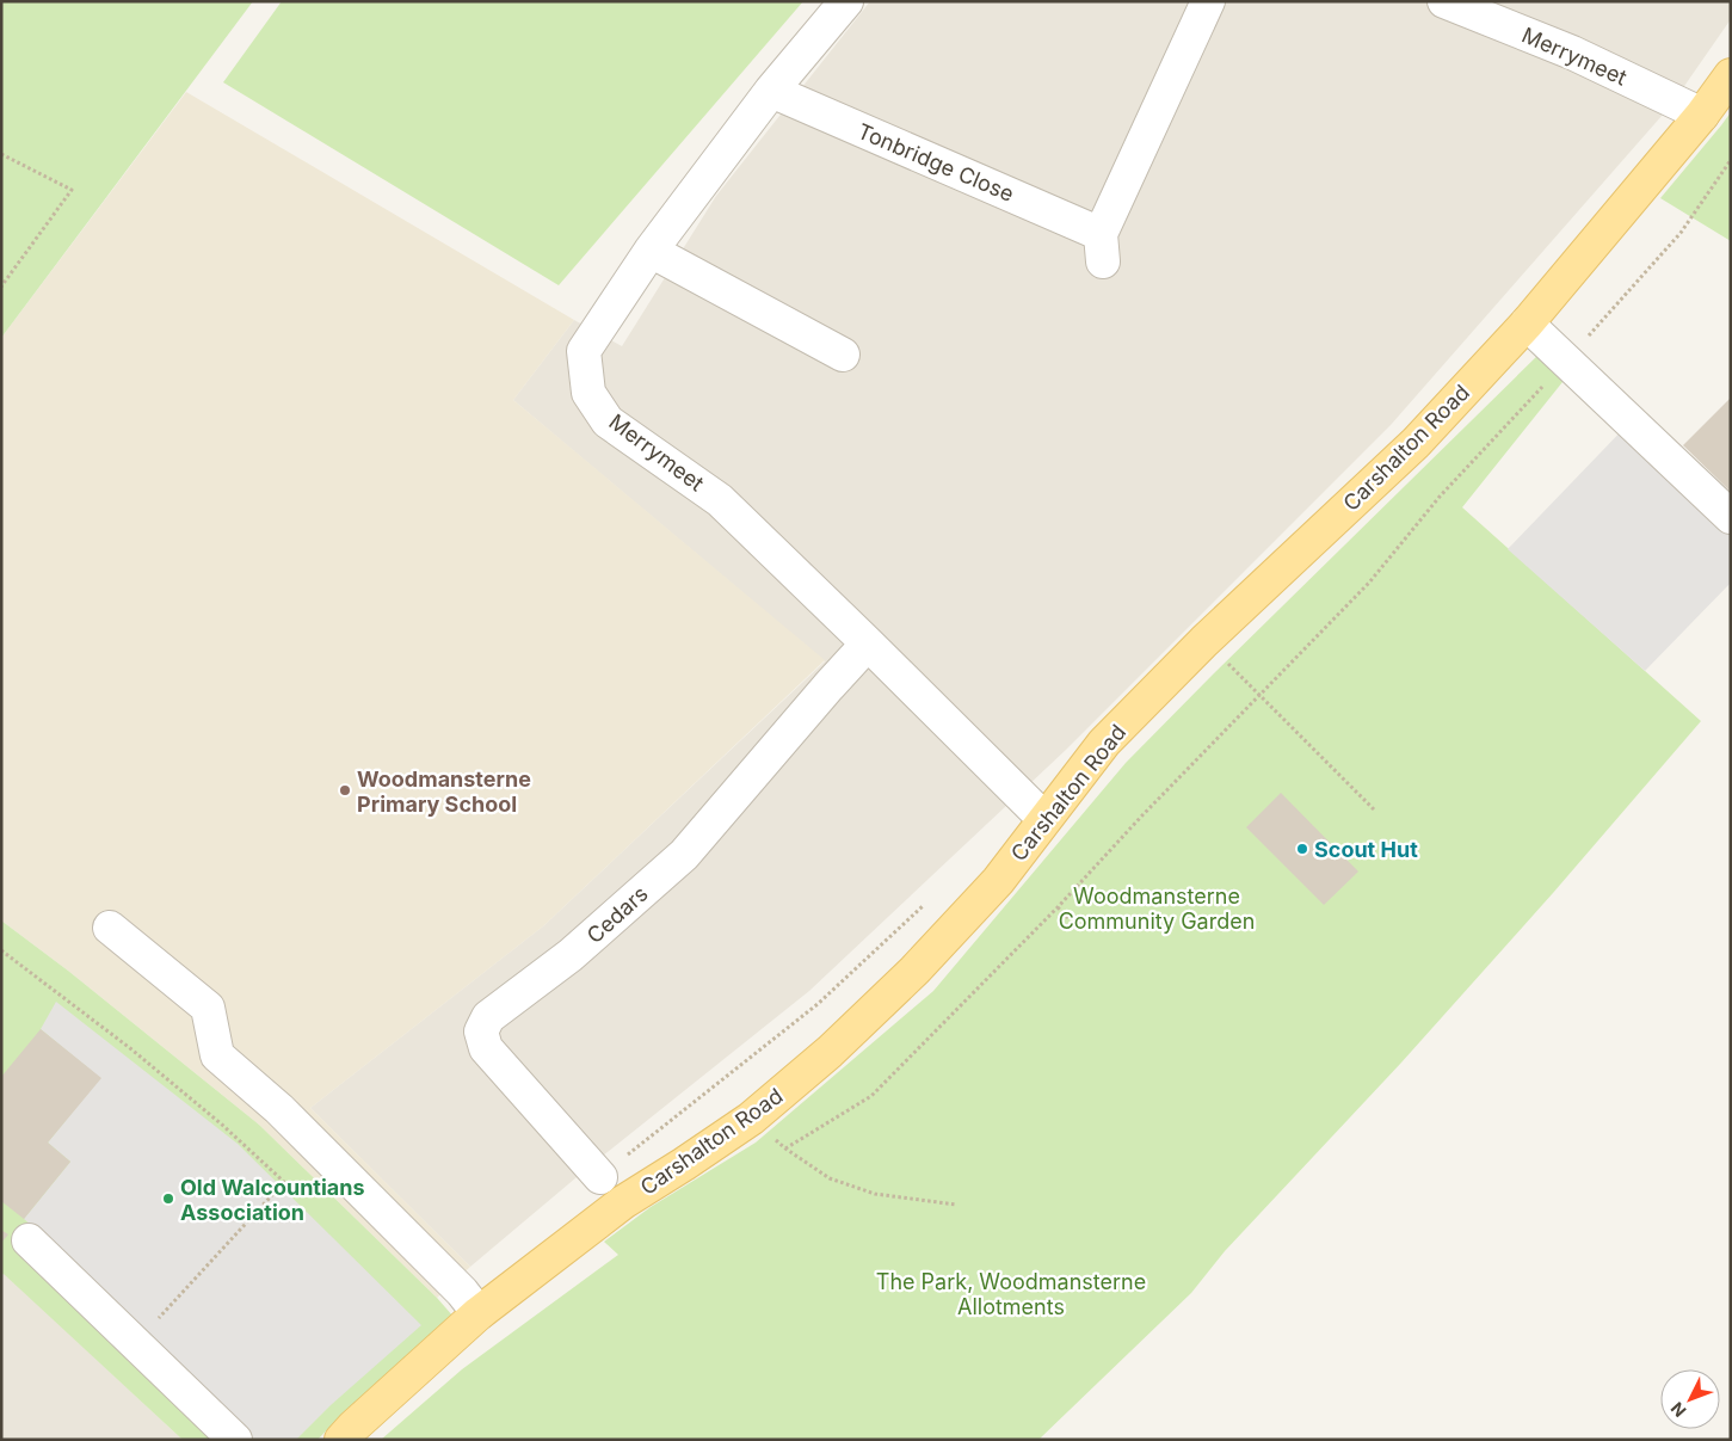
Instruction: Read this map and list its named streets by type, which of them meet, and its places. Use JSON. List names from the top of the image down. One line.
{"streets":{"main road":["Carshalton Road"],"street":["Merrymeet","Tonbridge Close","Cedars"]},"crossings":[["Merrymeet","Tonbridge Close"],["Merrymeet","Carshalton Road"],["Merrymeet","Cedars"]],"parks":["Woodmansterne Community Garden","The Park, Woodmansterne Allotments"],"places":["Woodmansterne Primary School","Scout Hut","Old Walcountians Association"],"north":"bottom left"}
